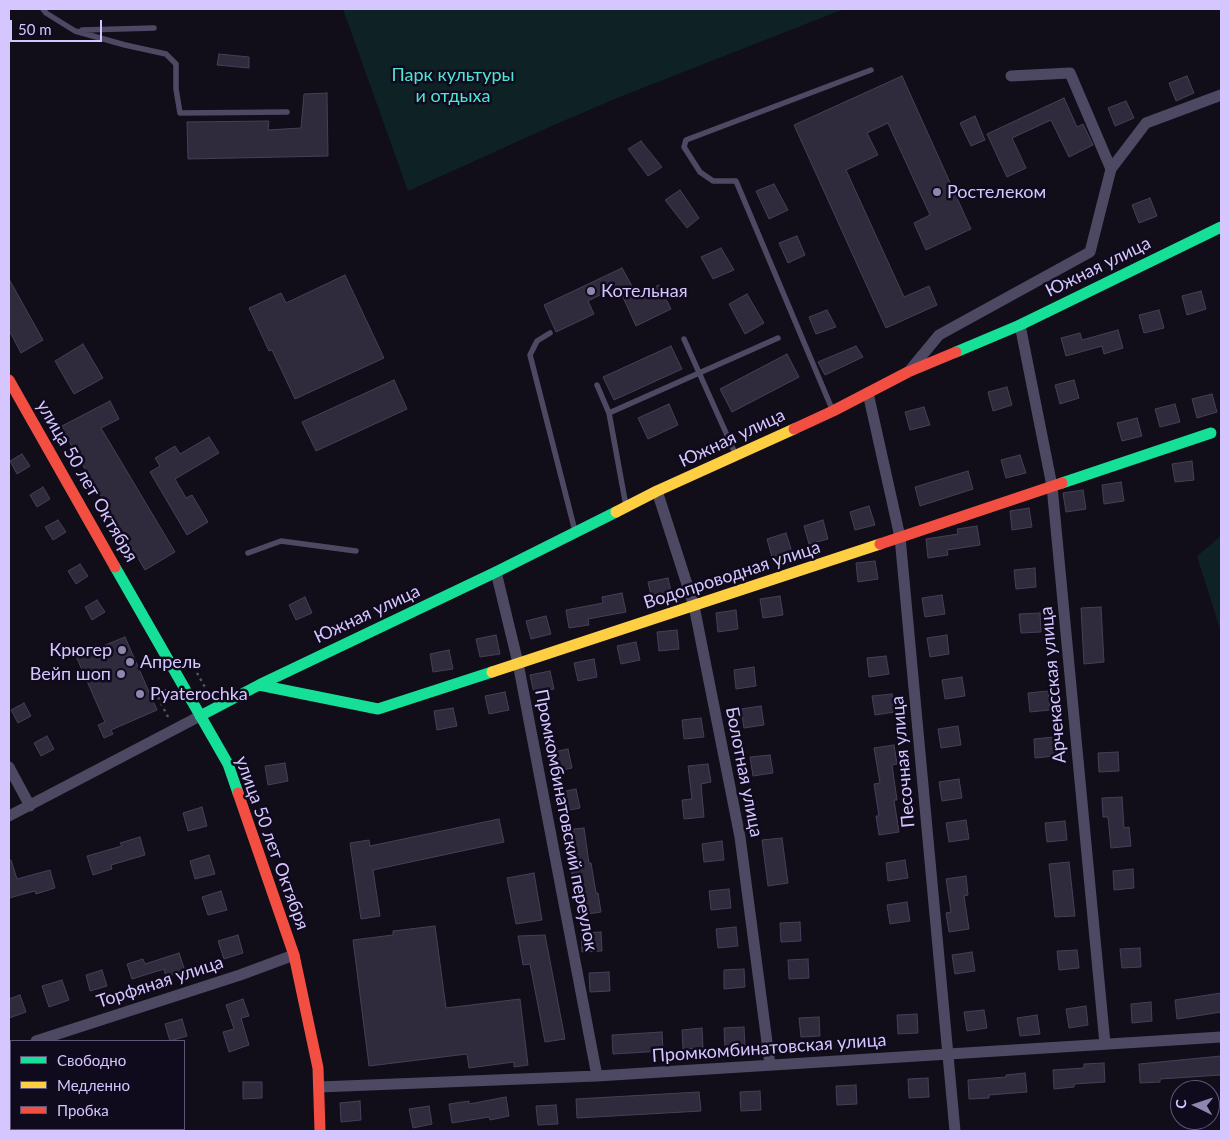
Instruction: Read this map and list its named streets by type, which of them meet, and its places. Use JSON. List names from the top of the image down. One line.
{"streets":{"street":["Южная улица","улица 50 лет Октября","Водопроводная улица","Арчекасская улица","Песочная улица","Болотная улица","Промкомбинатовский переулок","Торфяная улица","Промкомбинатовская улица"]},"crossings":[["Южная улица","улица 50 лет Октября"],["Южная улица","Водопроводная улица"],["Южная улица","Арчекасская улица"],["Южная улица","Песочная улица"],["Южная улица","Болотная улица"],["Южная улица","Промкомбинатовский переулок"],["улица 50 лет Октября","Торфяная улица"],["улица 50 лет Октября","Промкомбинатовская улица"],["Водопроводная улица","Арчекасская улица"],["Водопроводная улица","Песочная улица"],["Водопроводная улица","Болотная улица"],["Водопроводная улица","Промкомбинатовский переулок"],["Арчекасская улица","Промкомбинатовская улица"],["Песочная улица","Промкомбинатовская улица"],["Болотная улица","Промкомбинатовская улица"],["Промкомбинатовский переулок","Промкомбинатовская улица"]],"parks":["Парк культуры и отдыха"],"places":["Ростелеком","Котельная","Крюгер","Апрель","Вейп шоп","Pyaterochka"],"legend":["Свободно","Медленно","Пробка"],"scale_bar":"50 m","north":"left"}
